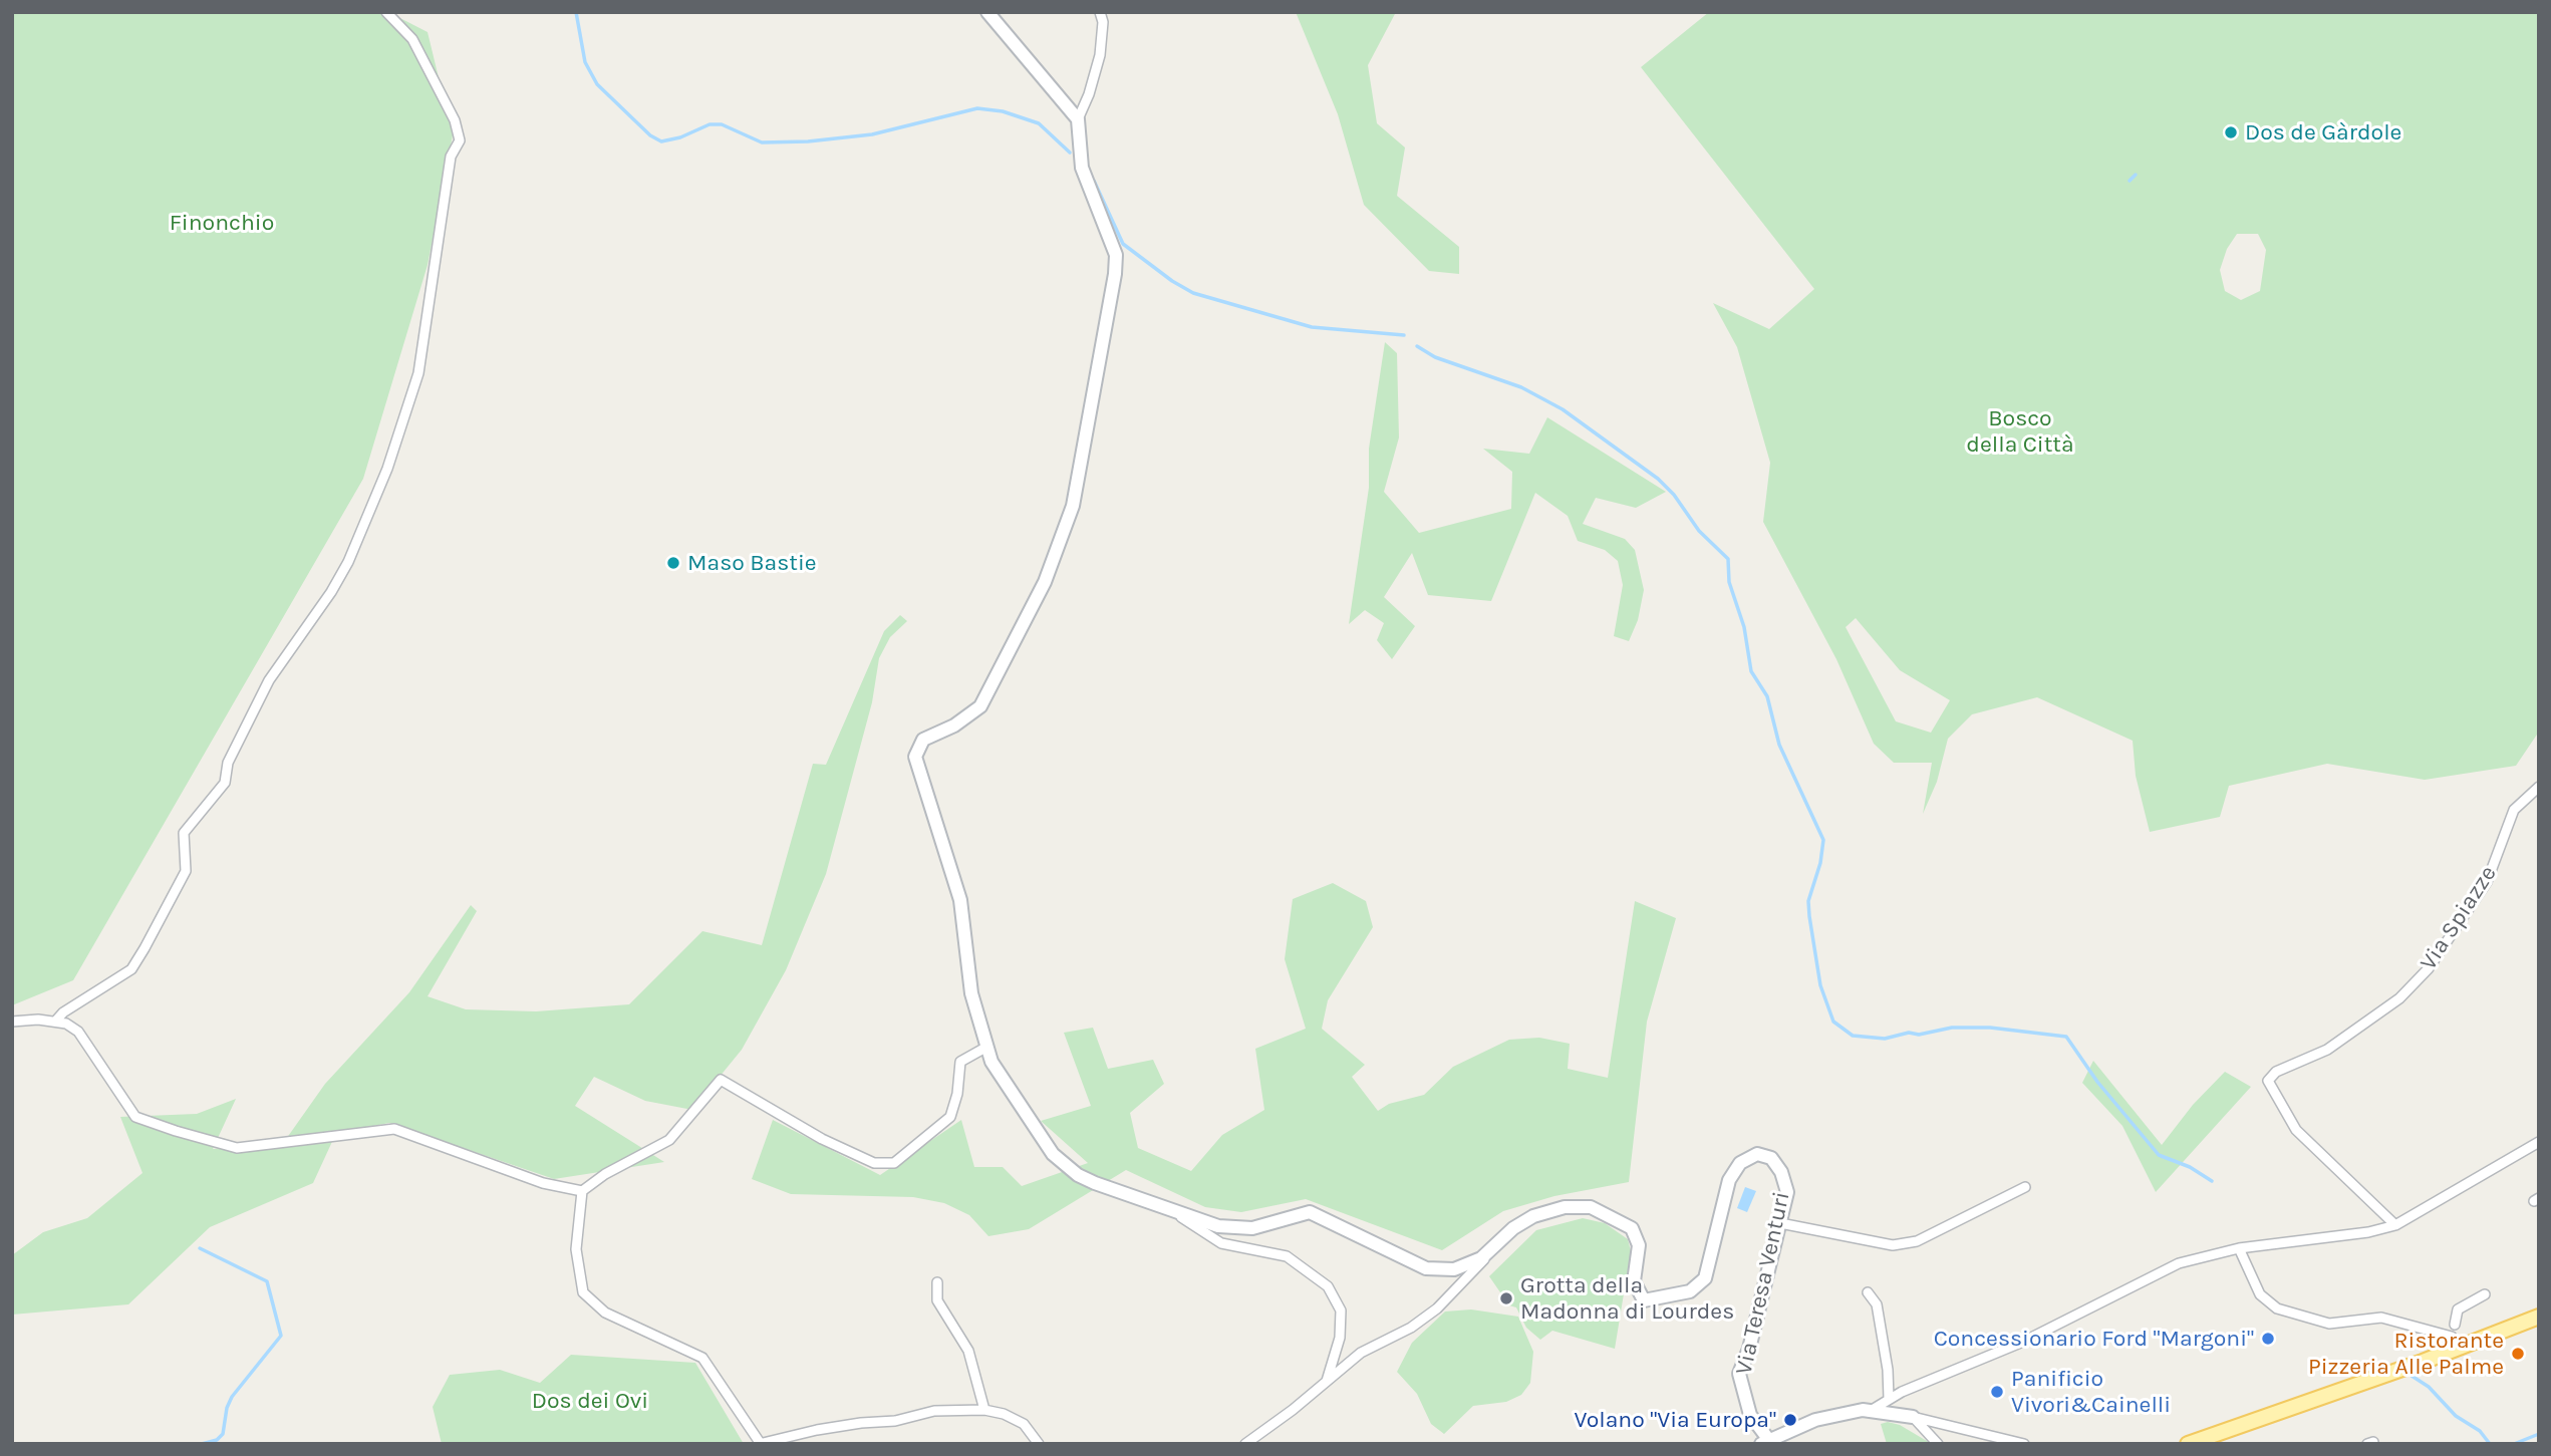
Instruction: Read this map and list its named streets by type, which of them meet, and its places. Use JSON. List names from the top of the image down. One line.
{"streets":{"street":["Via Spiazze","Via Teresa Venturi"]},"parks":["Finonchio","Bosco della Città","Dos dei Ovi"],"places":["Dos de Gàrdole","Maso Bastie","Grotta della Madonna di Lourdes","Concessionario Ford \"Margoni\"","Ristorante Pizzeria Alle Palme","Panificio Vivori&Cainelli","Volano \"Via Europa\""]}
